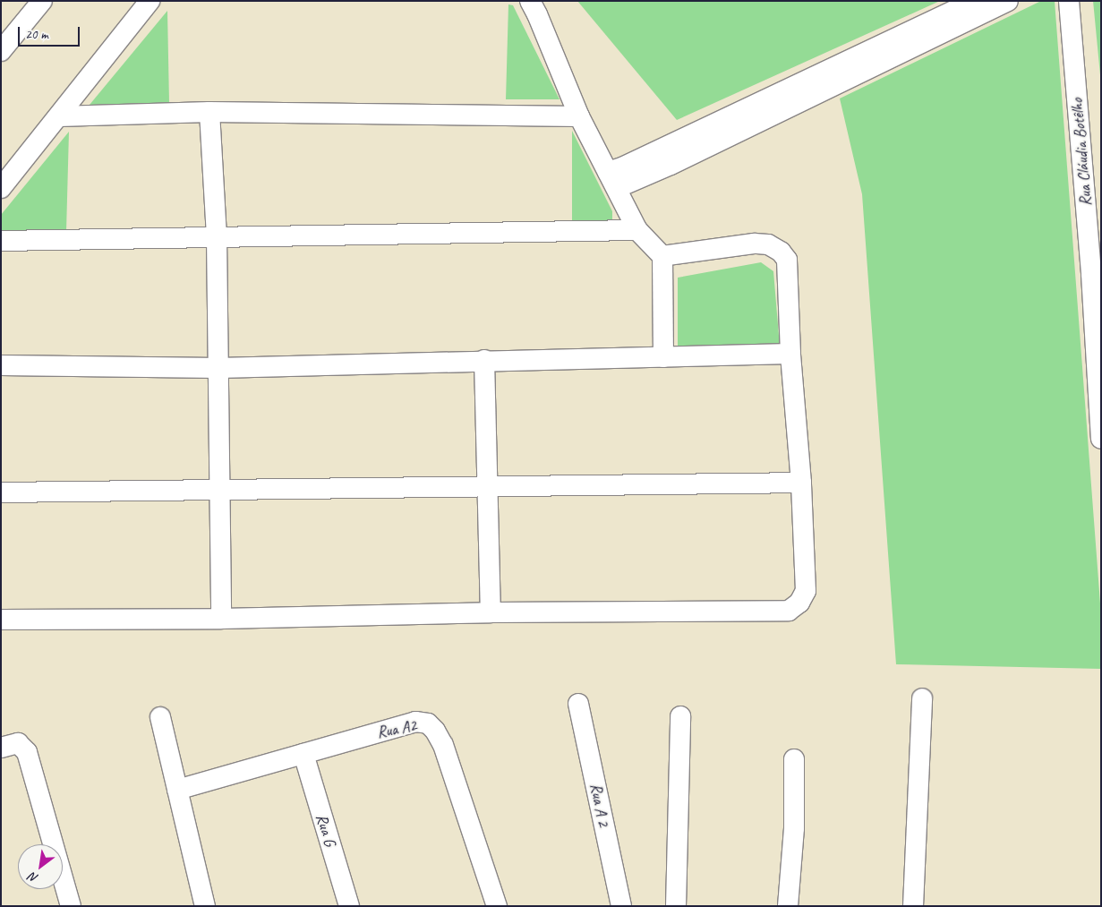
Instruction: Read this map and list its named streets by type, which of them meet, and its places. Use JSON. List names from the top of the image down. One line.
{"streets":{"street":["Rua Cláudia Botêlho","Rua A2","Rua A 2","Rua G"]},"crossings":[["Rua A2","Rua G"]],"scale_bar":"20 m","north":"bottom left"}
